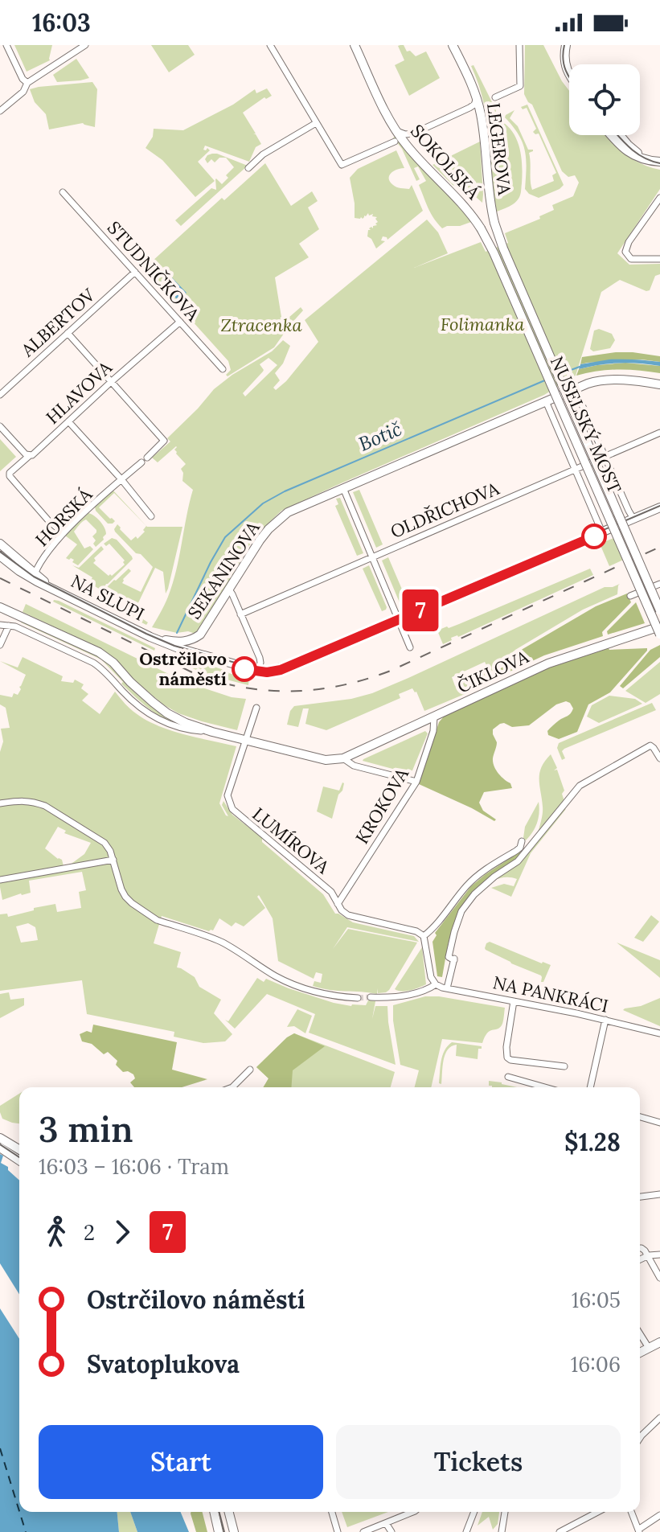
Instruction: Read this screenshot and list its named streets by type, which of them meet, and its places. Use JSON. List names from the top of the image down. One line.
{"streets":{"main road":["LEGEROVA","SOKOLSKÁ","NUSELSKÝ MOST","SEKANINOVA","NA SLUPI","ČIKLOVA"],"street":["STUDNIČKOVA","ALBERTOV","HLAVOVA","OLDŘICHOVA","HORSKÁ","KROKOVA","LUMÍROVA","NA PANKRÁCI"]},"crossings":[["LEGEROVA","NUSELSKÝ MOST"],["SOKOLSKÁ","NUSELSKÝ MOST"],["STUDNIČKOVA","ALBERTOV"],["STUDNIČKOVA","HLAVOVA"],["HLAVOVA","HORSKÁ"],["HORSKÁ","NA SLUPI"],["SEKANINOVA","NA SLUPI"],["ČIKLOVA","KROKOVA"],["KROKOVA","LUMÍROVA"]],"water":["Botič"],"parks":["Folimanka","Ztracenka"],"places":["Ostrčilovo náměstí"],"lines":["tram line 7"],"page":{"status":"16:03","on_map":"7","heading":["3 min","16:03 – 16:06 · Tram","$1.28"],"legs":["2","7"],"list":[{"name":"Ostrčilovo náměstí","value":"16:05"},{"name":"Svatoplukova","value":"16:06"}],"buttons":["Start","Tickets"]}}
